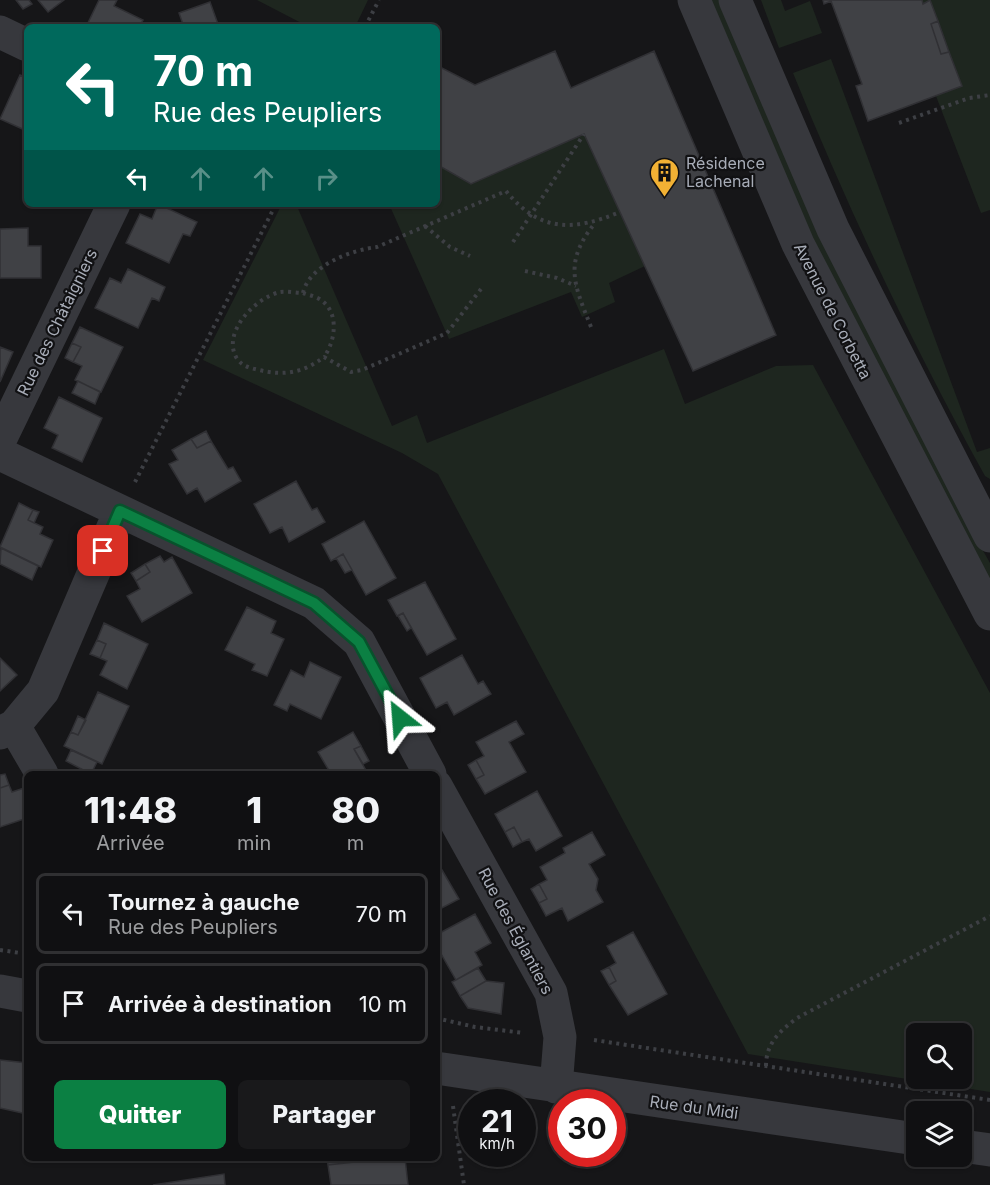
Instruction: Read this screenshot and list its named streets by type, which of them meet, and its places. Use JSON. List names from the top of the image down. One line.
{"streets":{"street":["Avenue de Corbetta","Rue des Châtaigniers","Rue des Églantiers","Rue du Midi"]},"crossings":[["Rue des Églantiers","Rue du Midi"]],"places":{"building":["Résidence Lachenal"]},"page":{"turn":["70 m","Rue des Peupliers"],"eta":["11:48","Arrivée","1","min","80","m"],"list":[{"name":"Tournez à gauche","note":"Rue des Peupliers","value":"70 m"},{"name":"Arrivée à destination","value":"10 m"}],"buttons":["Quitter","Partager"],"speed":"21 km/h","limit":"30"}}
